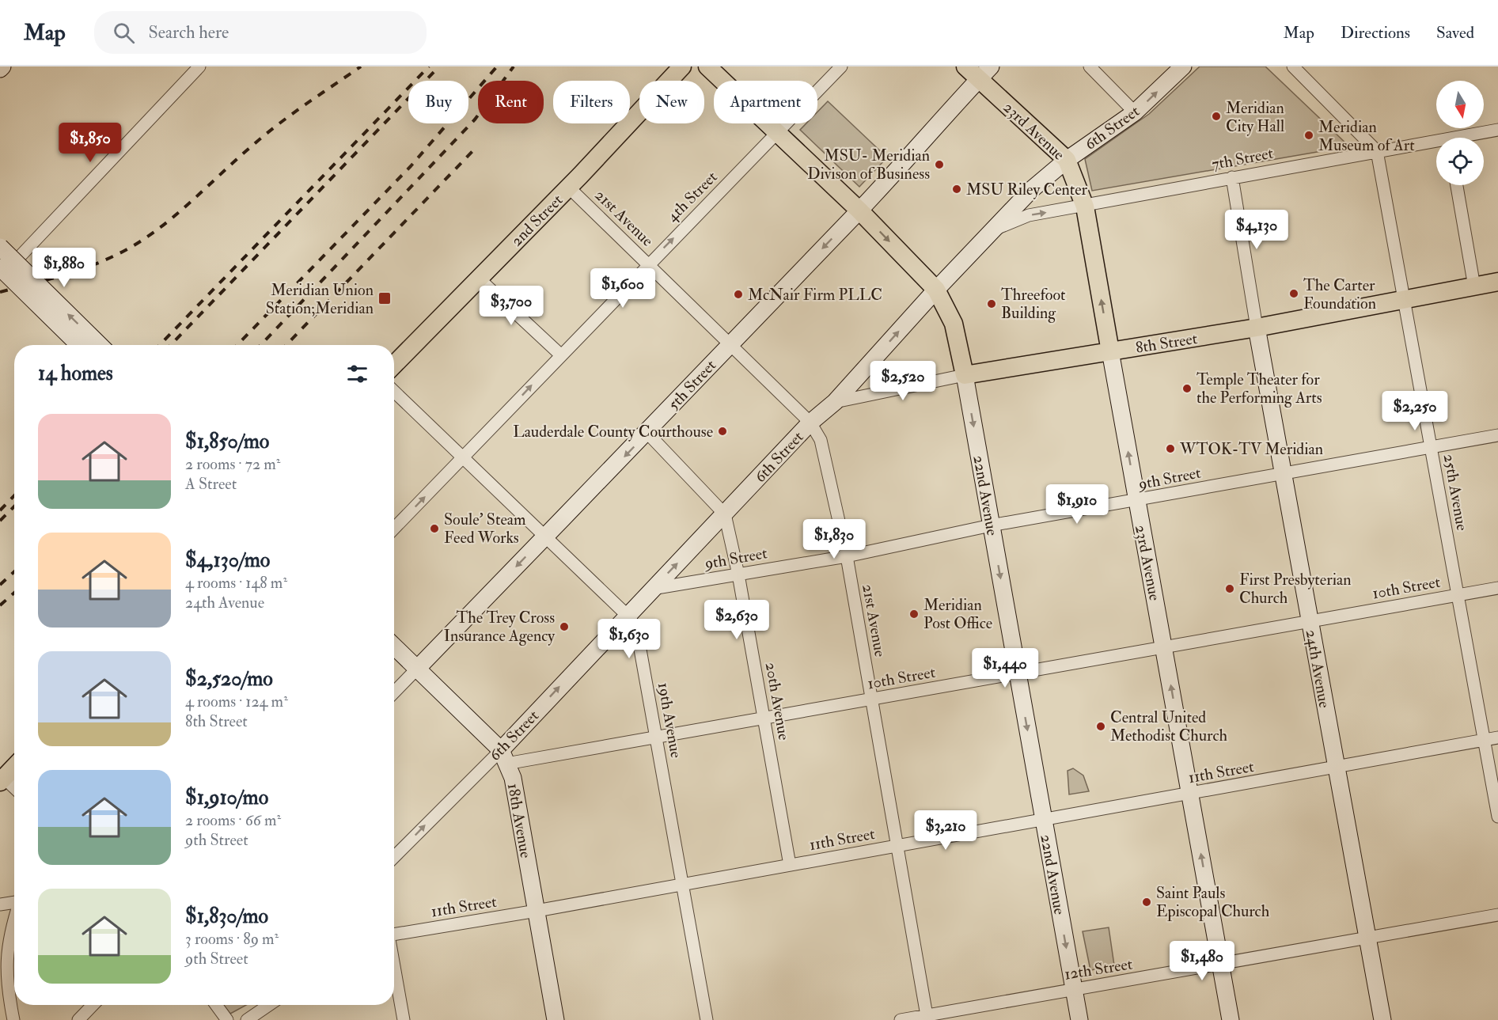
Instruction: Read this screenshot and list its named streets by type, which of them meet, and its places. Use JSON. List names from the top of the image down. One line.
{"streets":{"main road":["23rd Avenue","2nd Street","8th Street","22nd Avenue"],"street":["6th Street","7th Street","4th Street","21st Avenue","5th Street","9th Street","25th Avenue","10th Street","24th Avenue","20th Avenue","19th Avenue","11th Street","18th Avenue","12th Street"]},"crossings":[["6th Street","23rd Avenue"],["6th Street","7th Street"],["6th Street","21st Avenue"],["6th Street","8th Street"],["6th Street","9th Street"],["6th Street","22nd Avenue"],["6th Street","10th Street"],["6th Street","20th Avenue"],["6th Street","19th Avenue"],["6th Street","18th Avenue"],["23rd Avenue","7th Street"],["23rd Avenue","8th Street"],["23rd Avenue","5th Street"],["23rd Avenue","9th Street"],["23rd Avenue","10th Street"],["23rd Avenue","11th Street"],["23rd Avenue","12th Street"],["7th Street","25th Avenue"],["7th Street","24th Avenue"],["4th Street","21st Avenue"],["4th Street","22nd Avenue"],["4th Street","19th Avenue"],["21st Avenue","2nd Street"],["21st Avenue","5th Street"],["21st Avenue","9th Street"],["21st Avenue","10th Street"],["21st Avenue","11th Street"],["21st Avenue","12th Street"],["8th Street","25th Avenue"],["8th Street","22nd Avenue"],["8th Street","24th Avenue"],["5th Street","22nd Avenue"],["5th Street","19th Avenue"],["5th Street","18th Avenue"],["9th Street","25th Avenue"],["9th Street","22nd Avenue"],["9th Street","24th Avenue"],["9th Street","20th Avenue"],["25th Avenue","10th Street"],["25th Avenue","11th Street"],["22nd Avenue","10th Street"],["22nd Avenue","11th Street"],["22nd Avenue","12th Street"],["10th Street","24th Avenue"],["10th Street","20th Avenue"],["10th Street","19th Avenue"],["10th Street","18th Avenue"],["24th Avenue","11th Street"],["24th Avenue","12th Street"],["20th Avenue","11th Street"],["19th Avenue","11th Street"],["11th Street","18th Avenue"]],"one_way":["6th Street","23rd Avenue","4th Street","5th Street","22nd Avenue"],"places":{"other":["Meridian City Hall","Meridian Museum of Art","MSU- Meridian Divison of Business","MSU Riley Center","The Carter Foundation","McNair Firm PLLC","Threefoot Building","Temple Theater for the Performing Arts","Lauderdale County Courthouse","WTOK-TV Meridian","Soule’ Steam Feed Works","First Presbyterian Church","Meridian Post Office","The Trey Cross Insurance Agency","Central United Methodist Church","Saint Pauls Episcopal Church"],"transit":["Meridian Union Station;Meridian"]},"north":"bottom","page":{"header":"Map","search":"Search here","nav":["Map","Directions","Saved"],"chip":["Buy","Rent","Filters","New","Apartment"],"price":["$1,850","$4,130","$1,880","$1,600","$3,700","$2,520","$2,250","$1,910","$1,830","$2,630","$1,630","$1,440","$3,210","$1,480"],"heading":"14 homes","list":[{"name":"$1,850/mo","note":"2 rooms · 72 m² · A Street"},{"name":"$4,130/mo","note":"4 rooms · 148 m² · 24th Avenue"},{"name":"$2,520/mo","note":"4 rooms · 124 m² · 8th Street"},{"name":"$1,910/mo","note":"2 rooms · 66 m² · 9th Street"},{"name":"$1,830/mo","note":"3 rooms · 89 m² · 9th Street"}]}}
